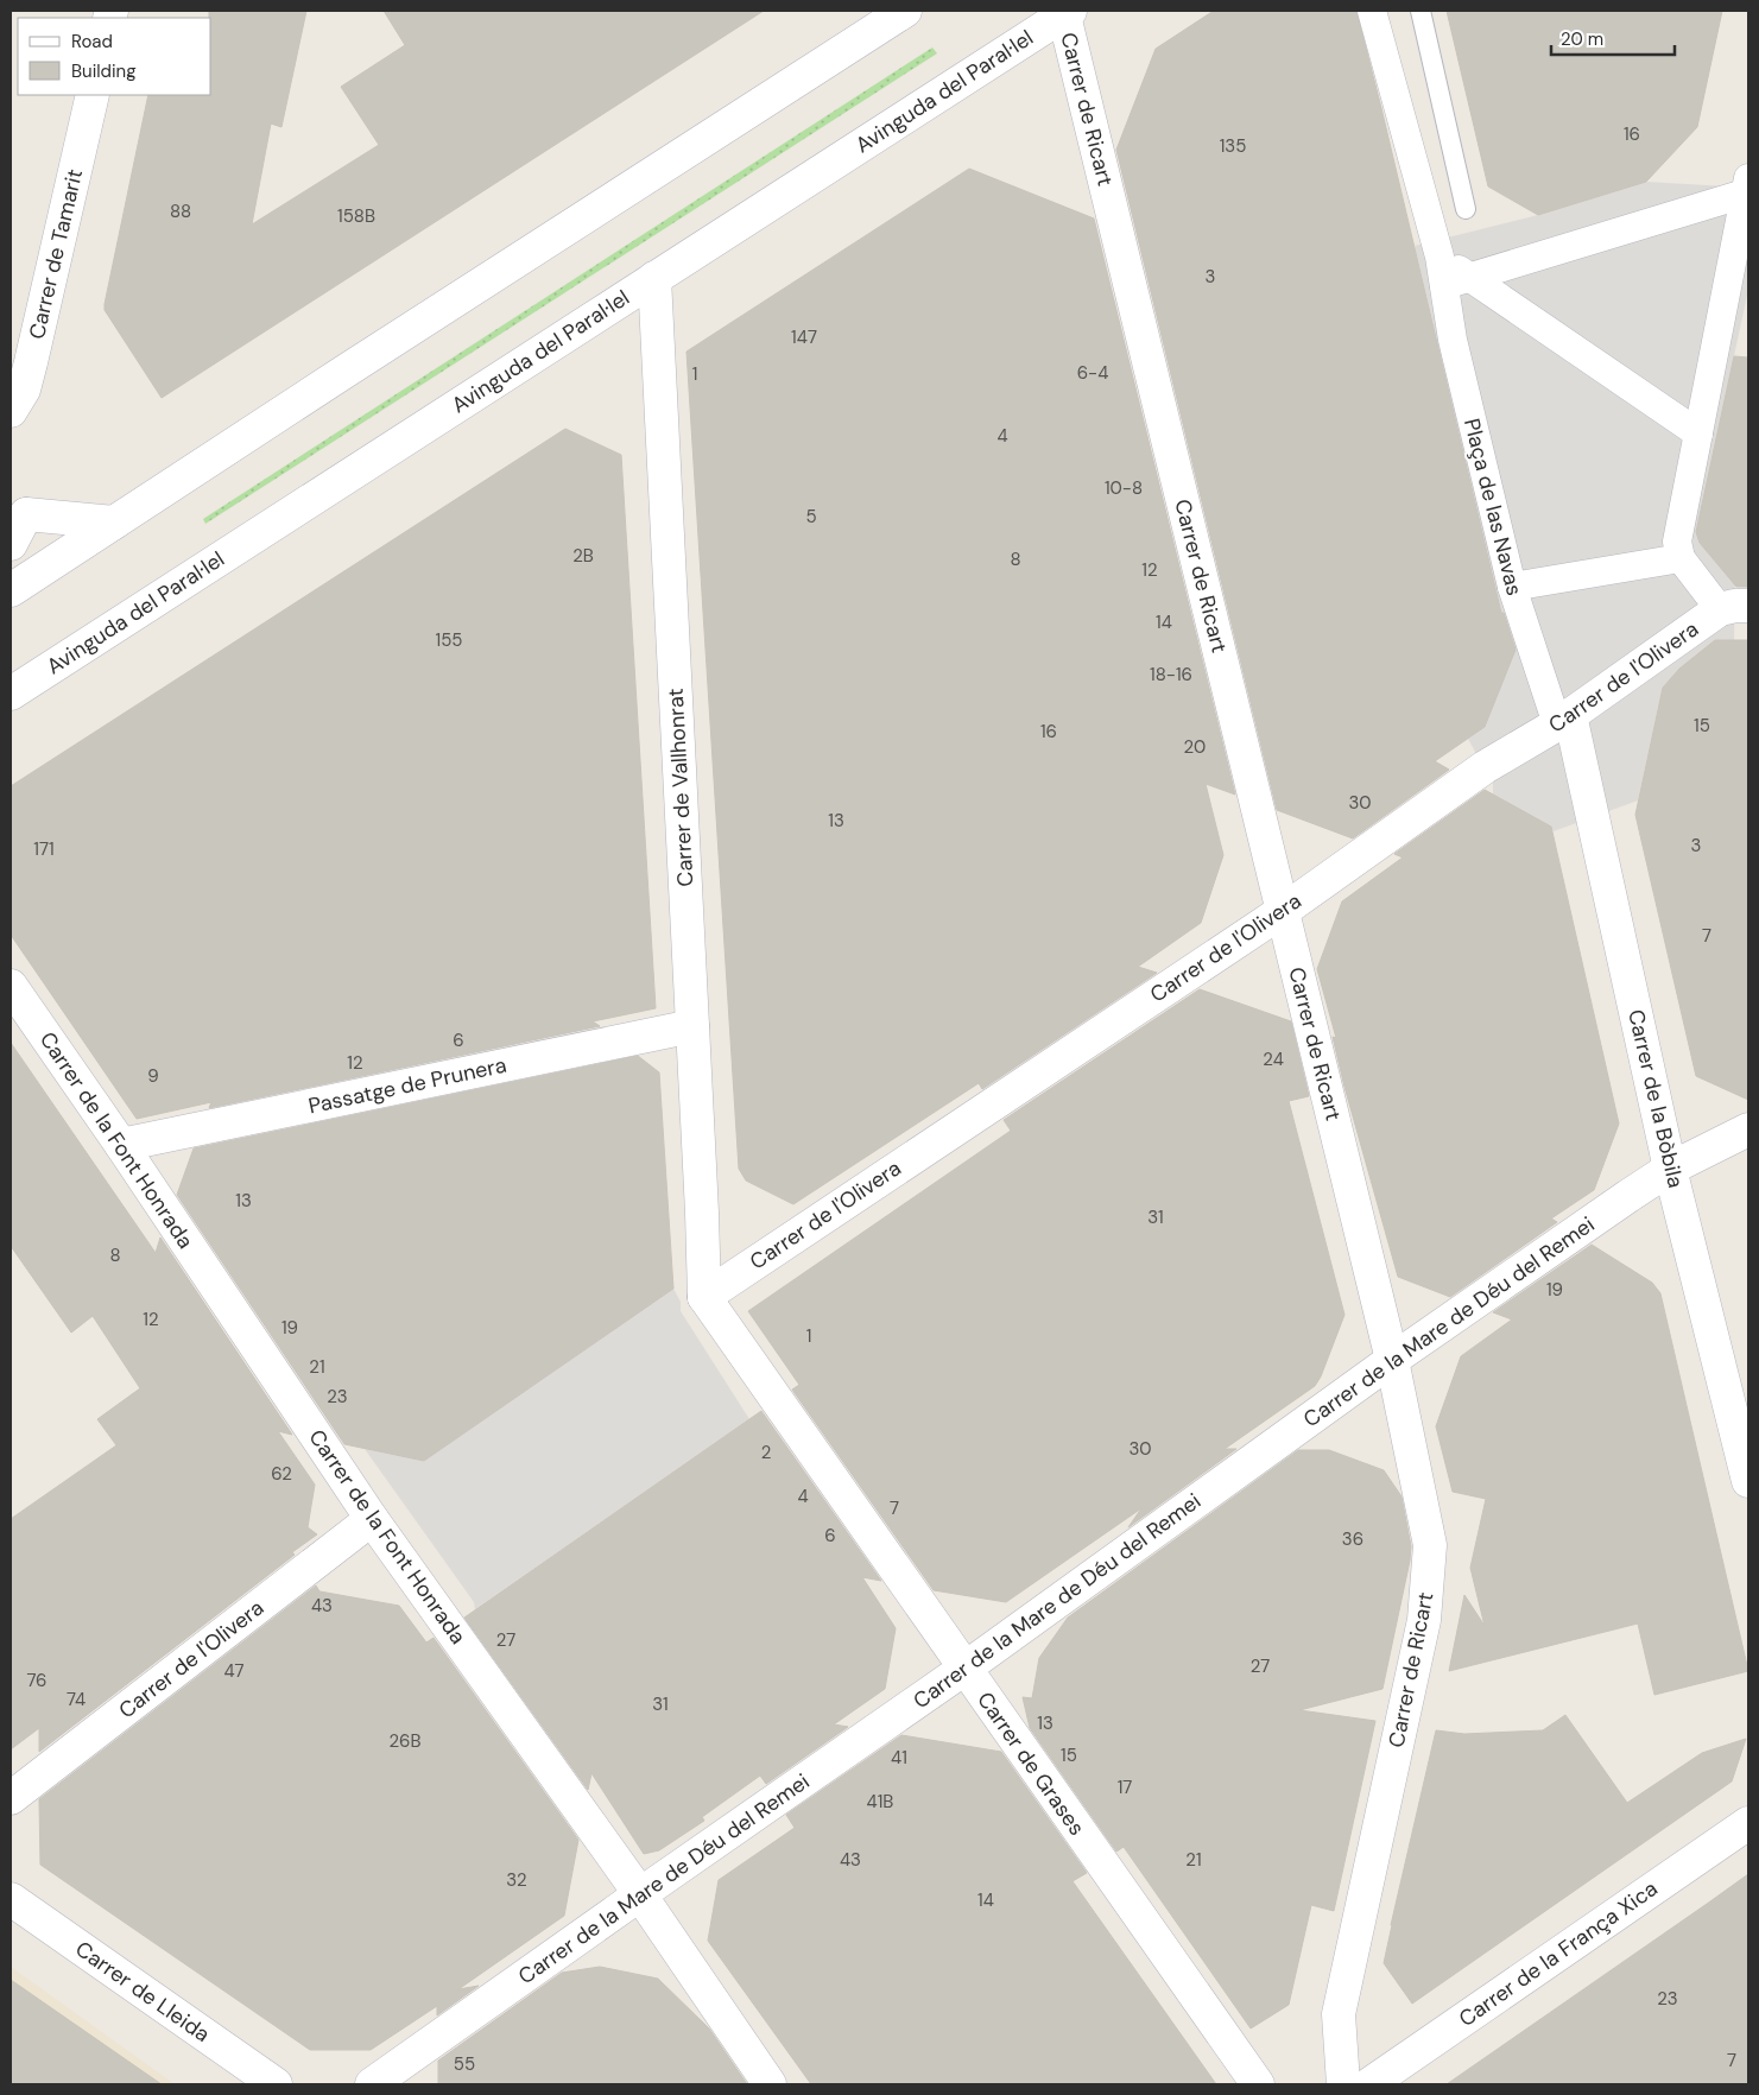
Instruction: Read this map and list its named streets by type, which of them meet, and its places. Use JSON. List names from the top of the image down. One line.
{"streets":{"street":["Avinguda del Paral·lel","Carrer de Ricart","Carrer de Tamarit","Plaça de las Navas","Carrer de l'Olivera","Carrer de Vallhonrat","Passatge de Prunera","Carrer de la Bòbila","Carrer de la Font Honrada","Carrer de la Mare de Déu del Remei","Carrer de Grases","Carrer de la França Xica","Carrer de Lleida"]},"crossings":[["Avinguda del Paral·lel","Carrer de Ricart"],["Avinguda del Paral·lel","Carrer de Vallhonrat"],["Carrer de Ricart","Carrer de l'Olivera"],["Carrer de Ricart","Carrer de la Mare de Déu del Remei"],["Plaça de las Navas","Carrer de l'Olivera"],["Plaça de las Navas","Carrer de la Bòbila"],["Carrer de l'Olivera","Carrer de Vallhonrat"],["Carrer de l'Olivera","Carrer de la Bòbila"],["Carrer de l'Olivera","Carrer de la Font Honrada"],["Carrer de l'Olivera","Carrer de Grases"],["Carrer de Vallhonrat","Passatge de Prunera"],["Carrer de Vallhonrat","Carrer de Grases"],["Passatge de Prunera","Carrer de la Font Honrada"],["Carrer de la Bòbila","Carrer de la Mare de Déu del Remei"],["Carrer de la Font Honrada","Carrer de la Mare de Déu del Remei"],["Carrer de la Mare de Déu del Remei","Carrer de Grases"]],"house_numbers":["16","135","88","158B","3","147","6-4","1","4","10-8","5","2B","8","12","14","155","18-16","15","16","20","30","13","3","171","7","6","24","12","9","13","31","8","19","12","19","1","21","23","30","2","62","4","7","6","36","43","27","27","47","76","74","31","13","26B","15","41","17","41B","43","21","32","14","23","7","55"],"legend":["Road","Building"],"scale_bar":"20 m"}
